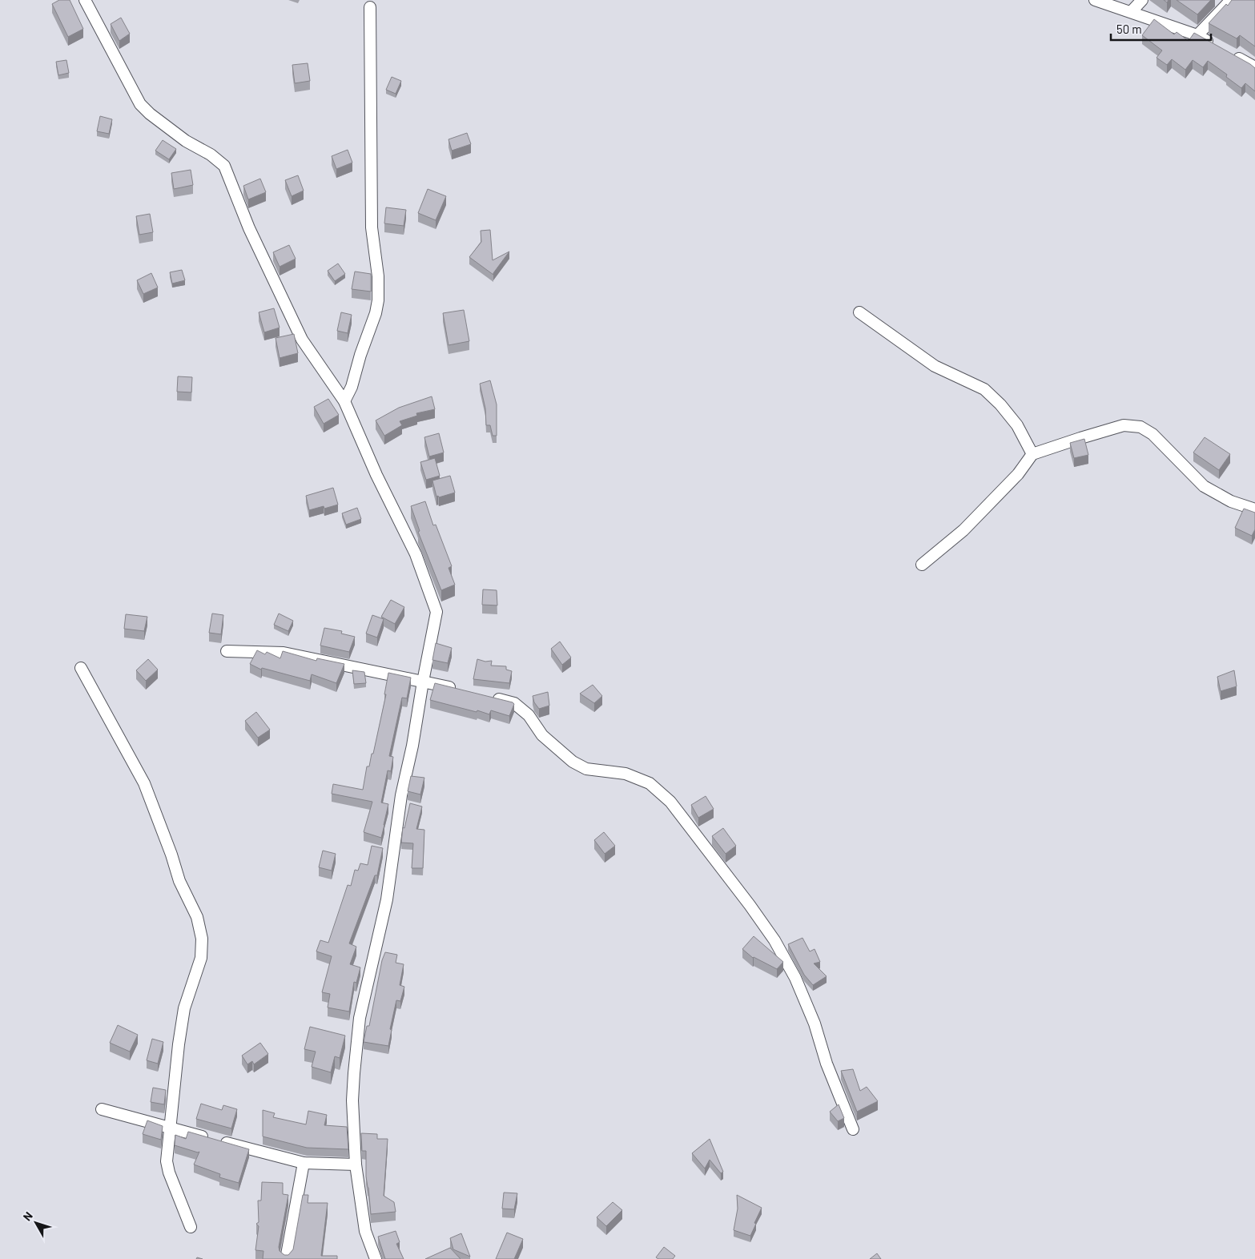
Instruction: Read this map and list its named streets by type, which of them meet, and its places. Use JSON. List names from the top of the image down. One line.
{"scale_bar":"50 m","north":"top left"}
